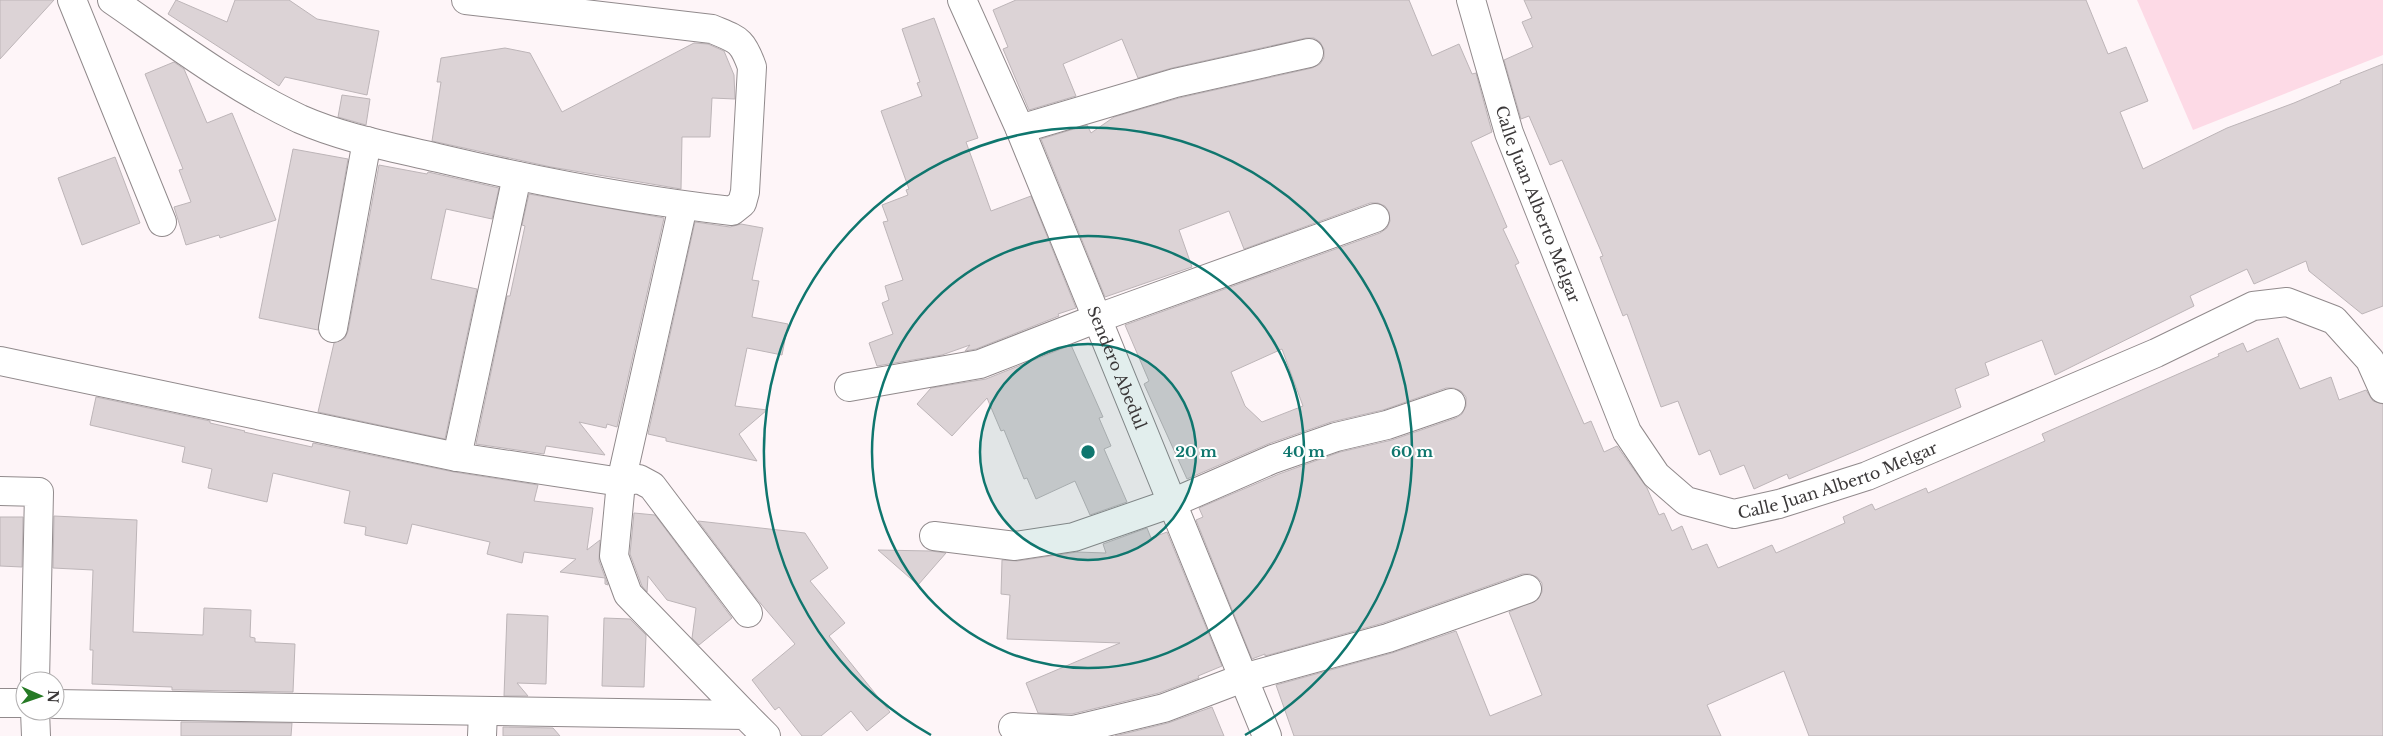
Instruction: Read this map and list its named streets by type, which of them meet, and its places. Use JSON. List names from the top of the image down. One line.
{"streets":{"street":["Calle Juan Alberto Melgar","Sendero Abedul"]},"north":"right","rings":["20 m","40 m","60 m"]}
